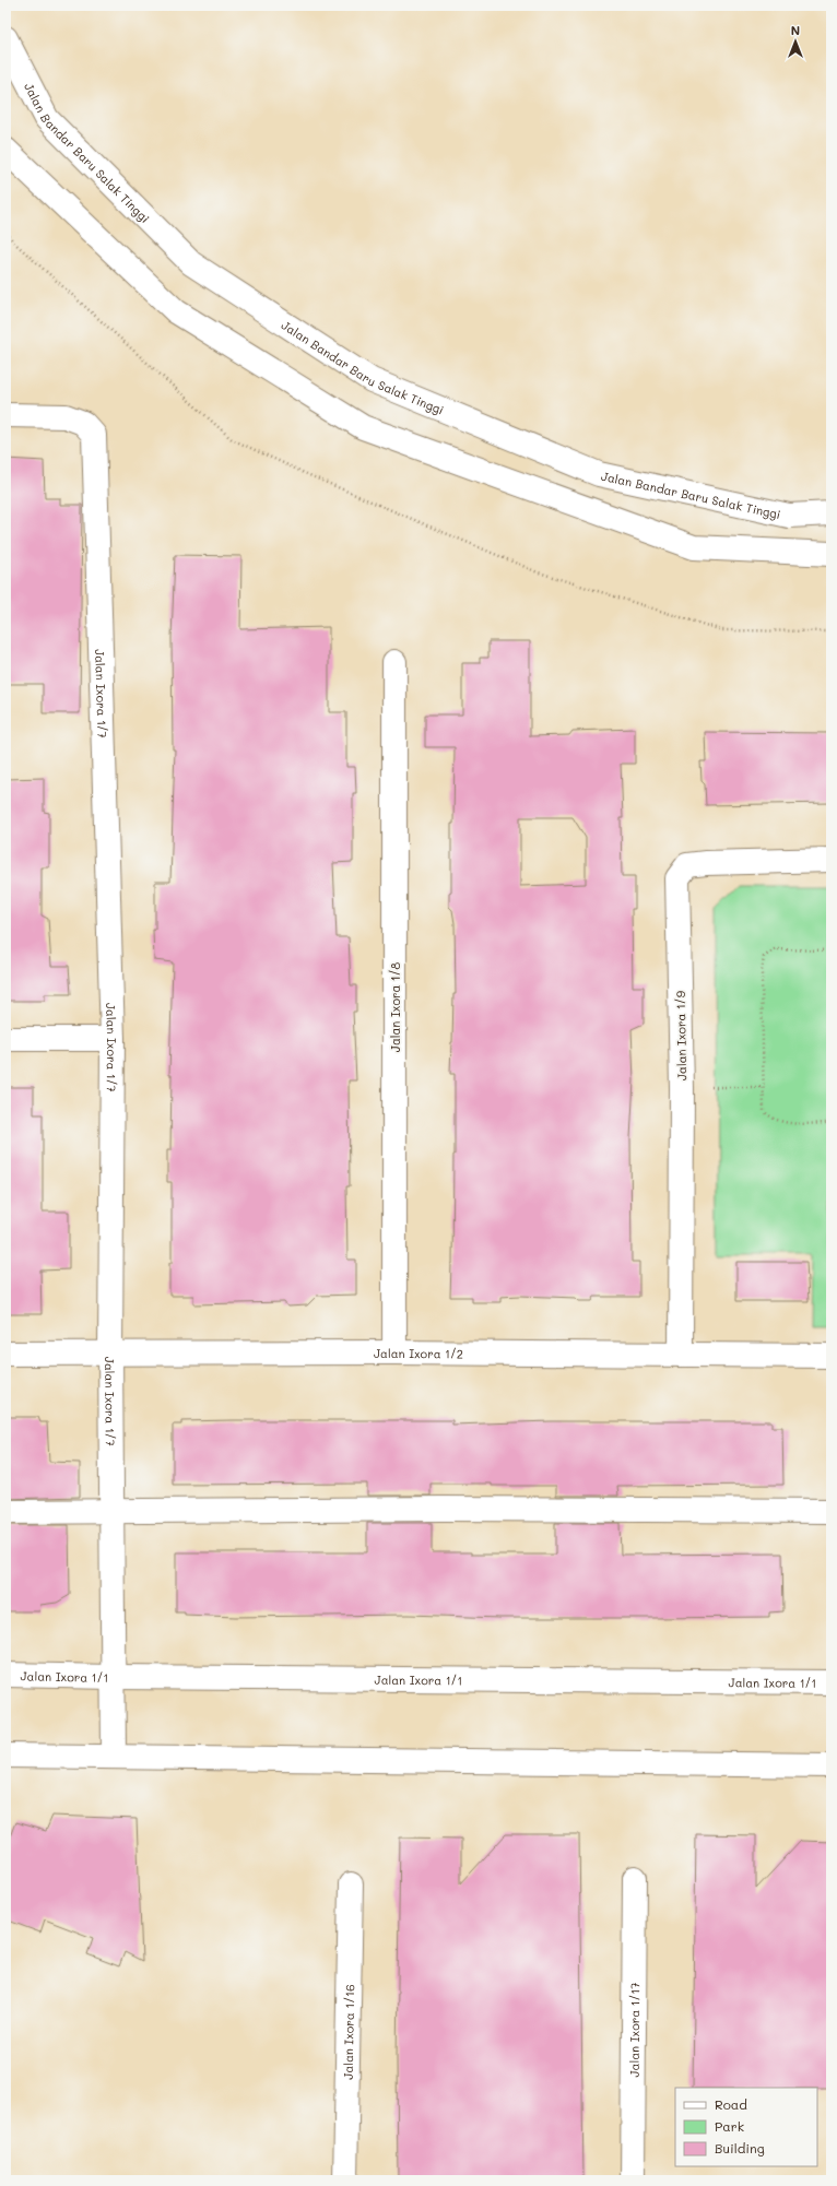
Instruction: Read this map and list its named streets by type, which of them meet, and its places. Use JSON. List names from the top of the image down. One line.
{"streets":{"street":["Jalan Bandar Baru Salak Tinggi","Jalan Ixora 1/7","Jalan Ixora 1/8","Jalan Ixora 1/9","Jalan Ixora 1/2","Jalan Ixora 1/1","Jalan Ixora 1/17","Jalan Ixora 1/16"]},"crossings":[["Jalan Ixora 1/7","Jalan Ixora 1/2"],["Jalan Ixora 1/7","Jalan Ixora 1/1"],["Jalan Ixora 1/8","Jalan Ixora 1/2"],["Jalan Ixora 1/9","Jalan Ixora 1/2"]],"legend":["Road","Park","Building"],"north":"top"}
